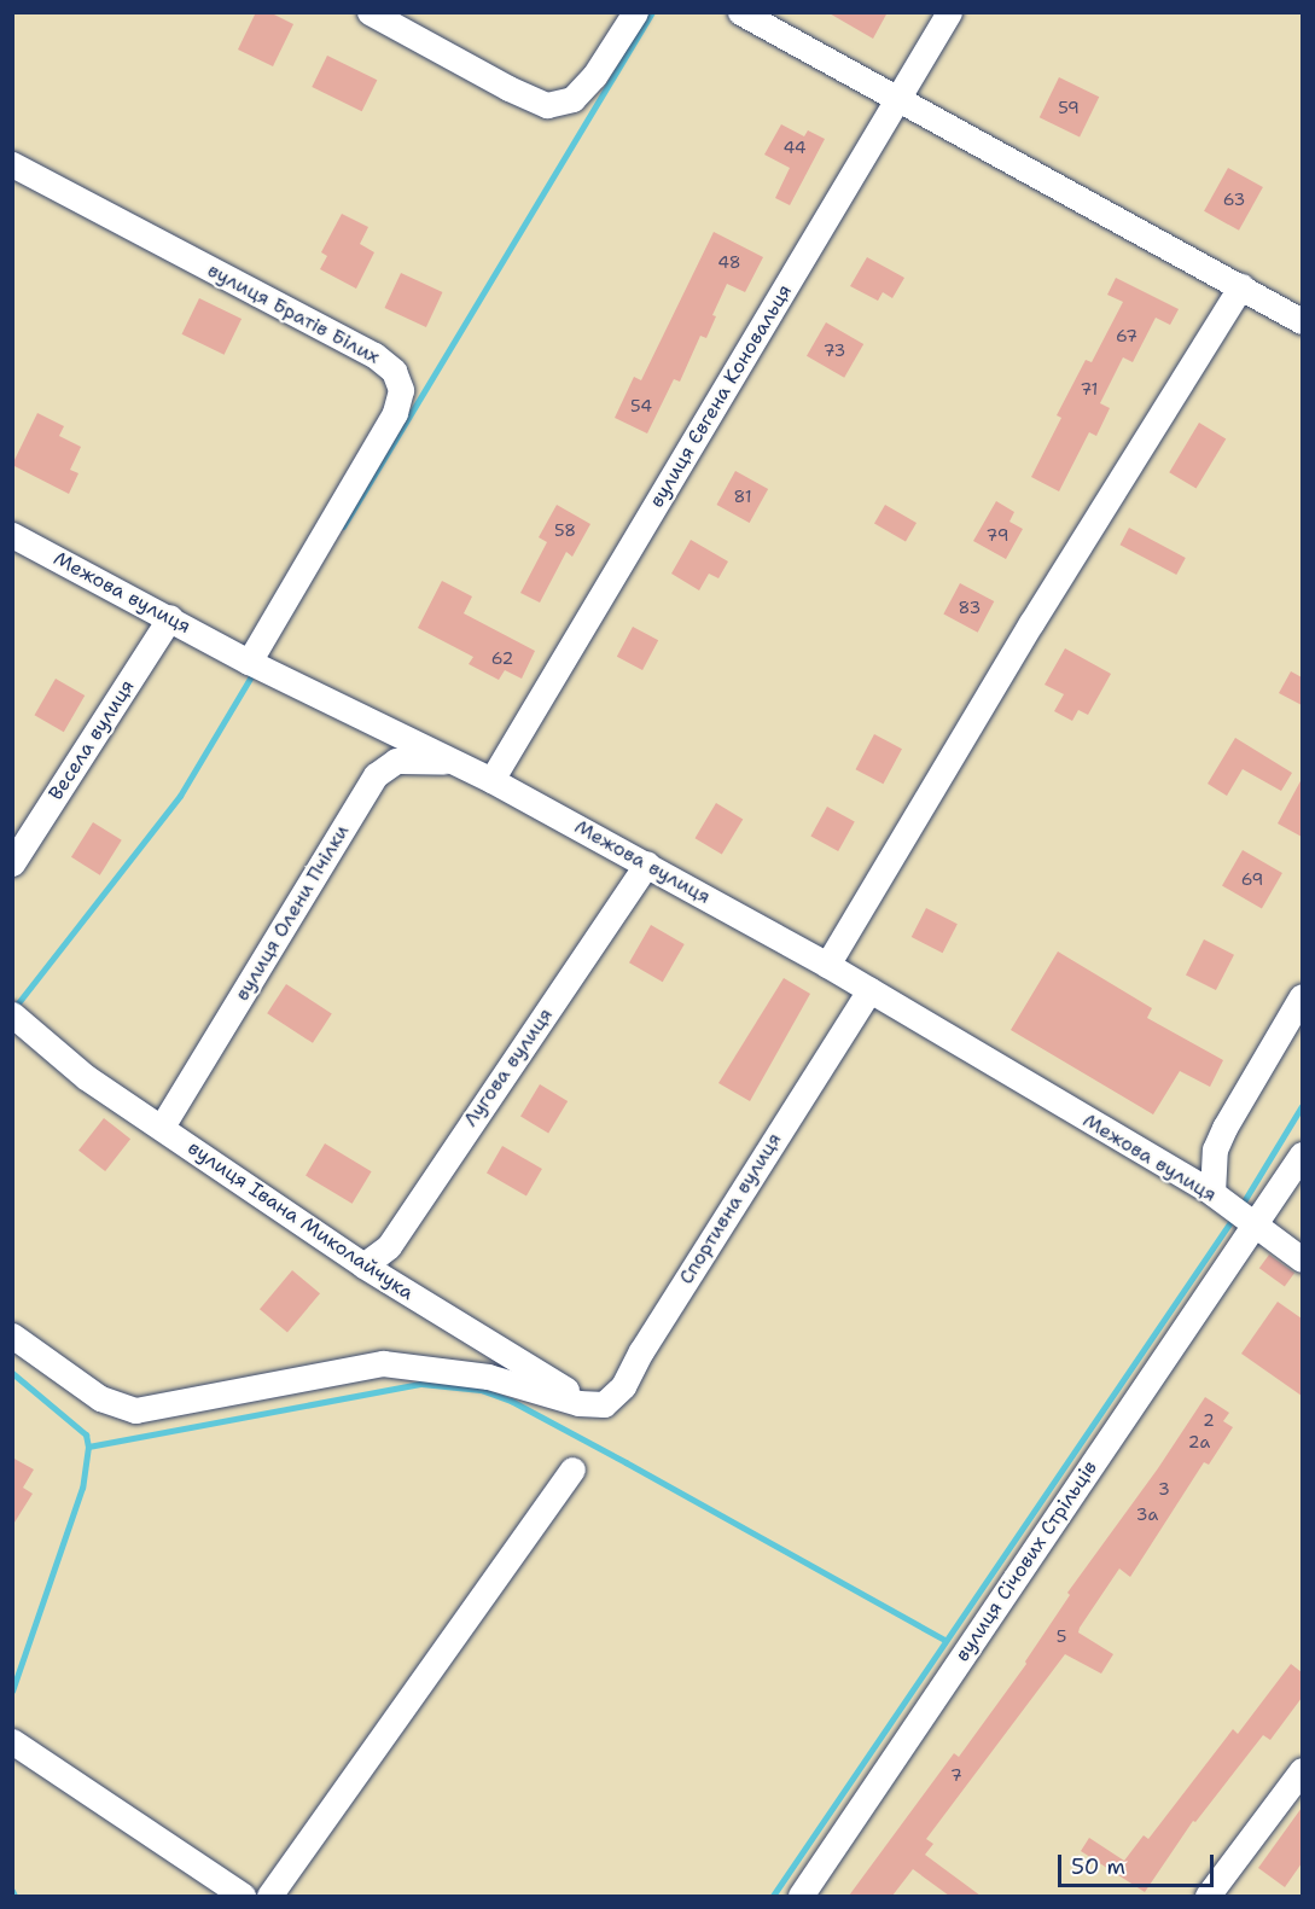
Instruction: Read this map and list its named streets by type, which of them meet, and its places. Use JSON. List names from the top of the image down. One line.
{"streets":{"street":["вулиця Братів Білих","вулиця Євгена Коновальця","Межова вулиця","Весела вулиця","вулиця Олени Пчілки","Лугова вулиця","Спортивна вулиця","вулиця Івана Миколайчука","вулиця Січових Стрільців"]},"crossings":[["вулиця Братів Білих","Межова вулиця"],["вулиця Євгена Коновальця","Межова вулиця"],["Межова вулиця","Весела вулиця"],["Межова вулиця","вулиця Олени Пчілки"],["Межова вулиця","Лугова вулиця"],["Межова вулиця","Спортивна вулиця"],["Межова вулиця","вулиця Січових Стрільців"],["вулиця Олени Пчілки","вулиця Івана Миколайчука"],["Лугова вулиця","вулиця Івана Миколайчука"],["Спортивна вулиця","вулиця Івана Миколайчука"]],"house_numbers":["59","44","63","48","67","73","71","54","81","58","79","83","62","69","2","2а","3","3а","5","7"],"scale_bar":"50 m"}
